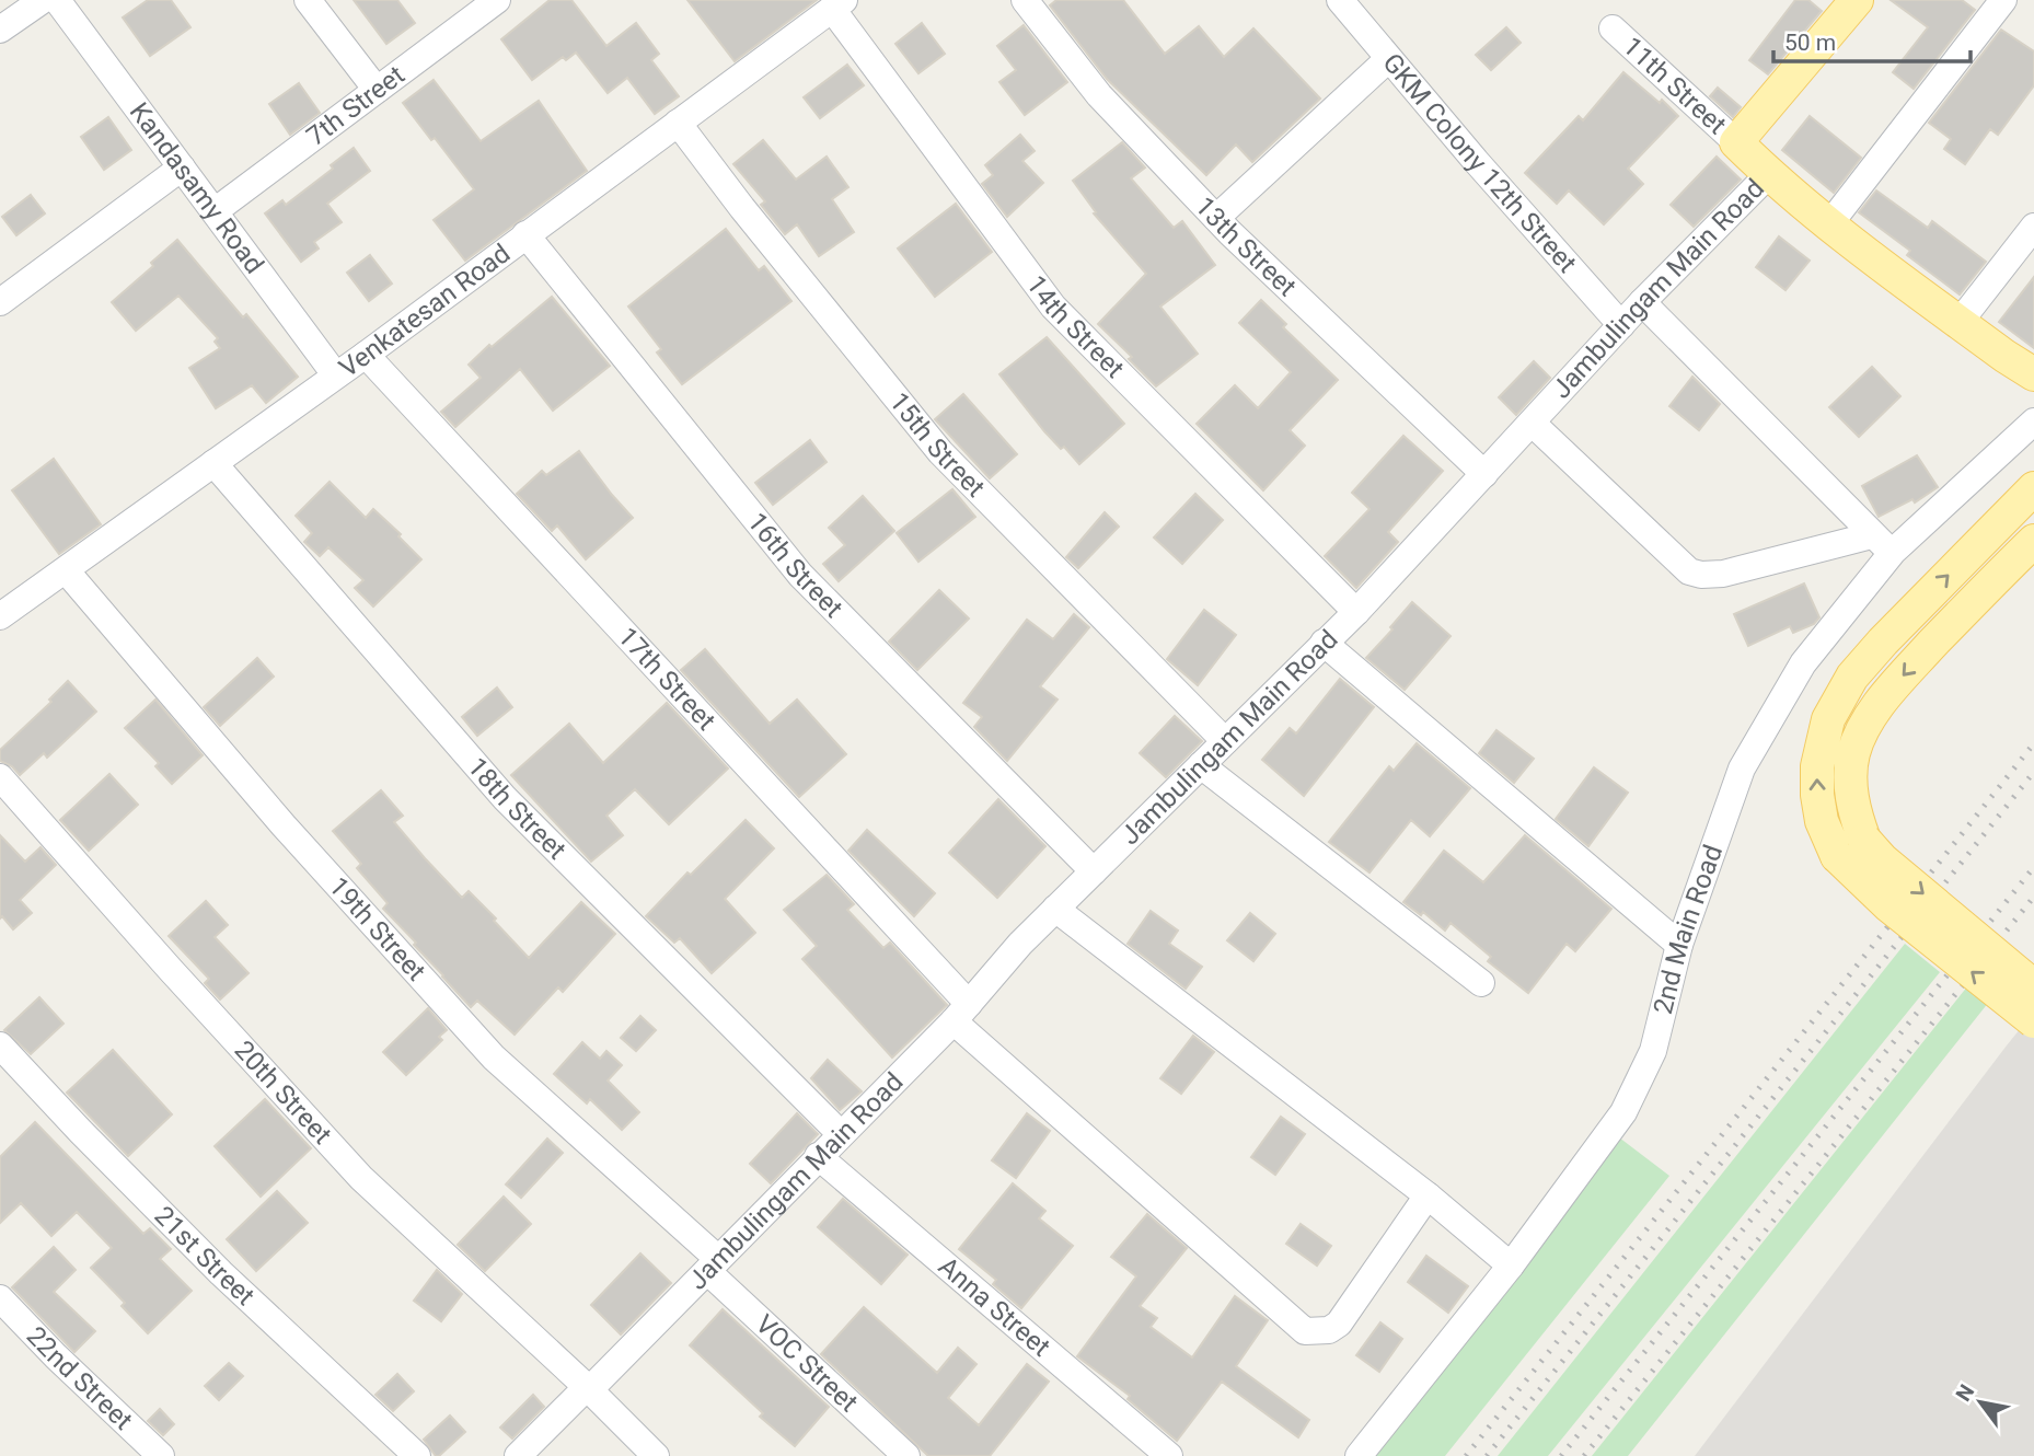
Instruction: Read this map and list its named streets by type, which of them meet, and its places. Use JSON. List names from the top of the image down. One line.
{"streets":{"main road":["Jambulingam Main Road"],"street":["11th Street","7th Street","GKM Colony 12th Street","Kandasamy Road","13th Street","Venkatesan Road","14th Street","15th Street","16th Street","17th Street","18th Street","19th Street","2nd Main Road","20th Street","21st Street","Anna Street","VOC Street","22nd Street"]},"crossings":[["11th Street","Jambulingam Main Road"],["7th Street","Kandasamy Road"],["GKM Colony 12th Street","Jambulingam Main Road"],["Kandasamy Road","Venkatesan Road"],["13th Street","Jambulingam Main Road"],["Jambulingam Main Road","14th Street"],["Jambulingam Main Road","15th Street"],["Jambulingam Main Road","16th Street"],["Jambulingam Main Road","17th Street"],["Jambulingam Main Road","18th Street"],["Jambulingam Main Road","19th Street"],["Jambulingam Main Road","20th Street"],["Jambulingam Main Road","Anna Street"],["Jambulingam Main Road","VOC Street"],["Venkatesan Road","14th Street"],["Venkatesan Road","15th Street"],["Venkatesan Road","16th Street"],["Venkatesan Road","17th Street"],["Venkatesan Road","18th Street"],["Venkatesan Road","19th Street"],["19th Street","VOC Street"]],"scale_bar":"50 m","north":"top left"}
